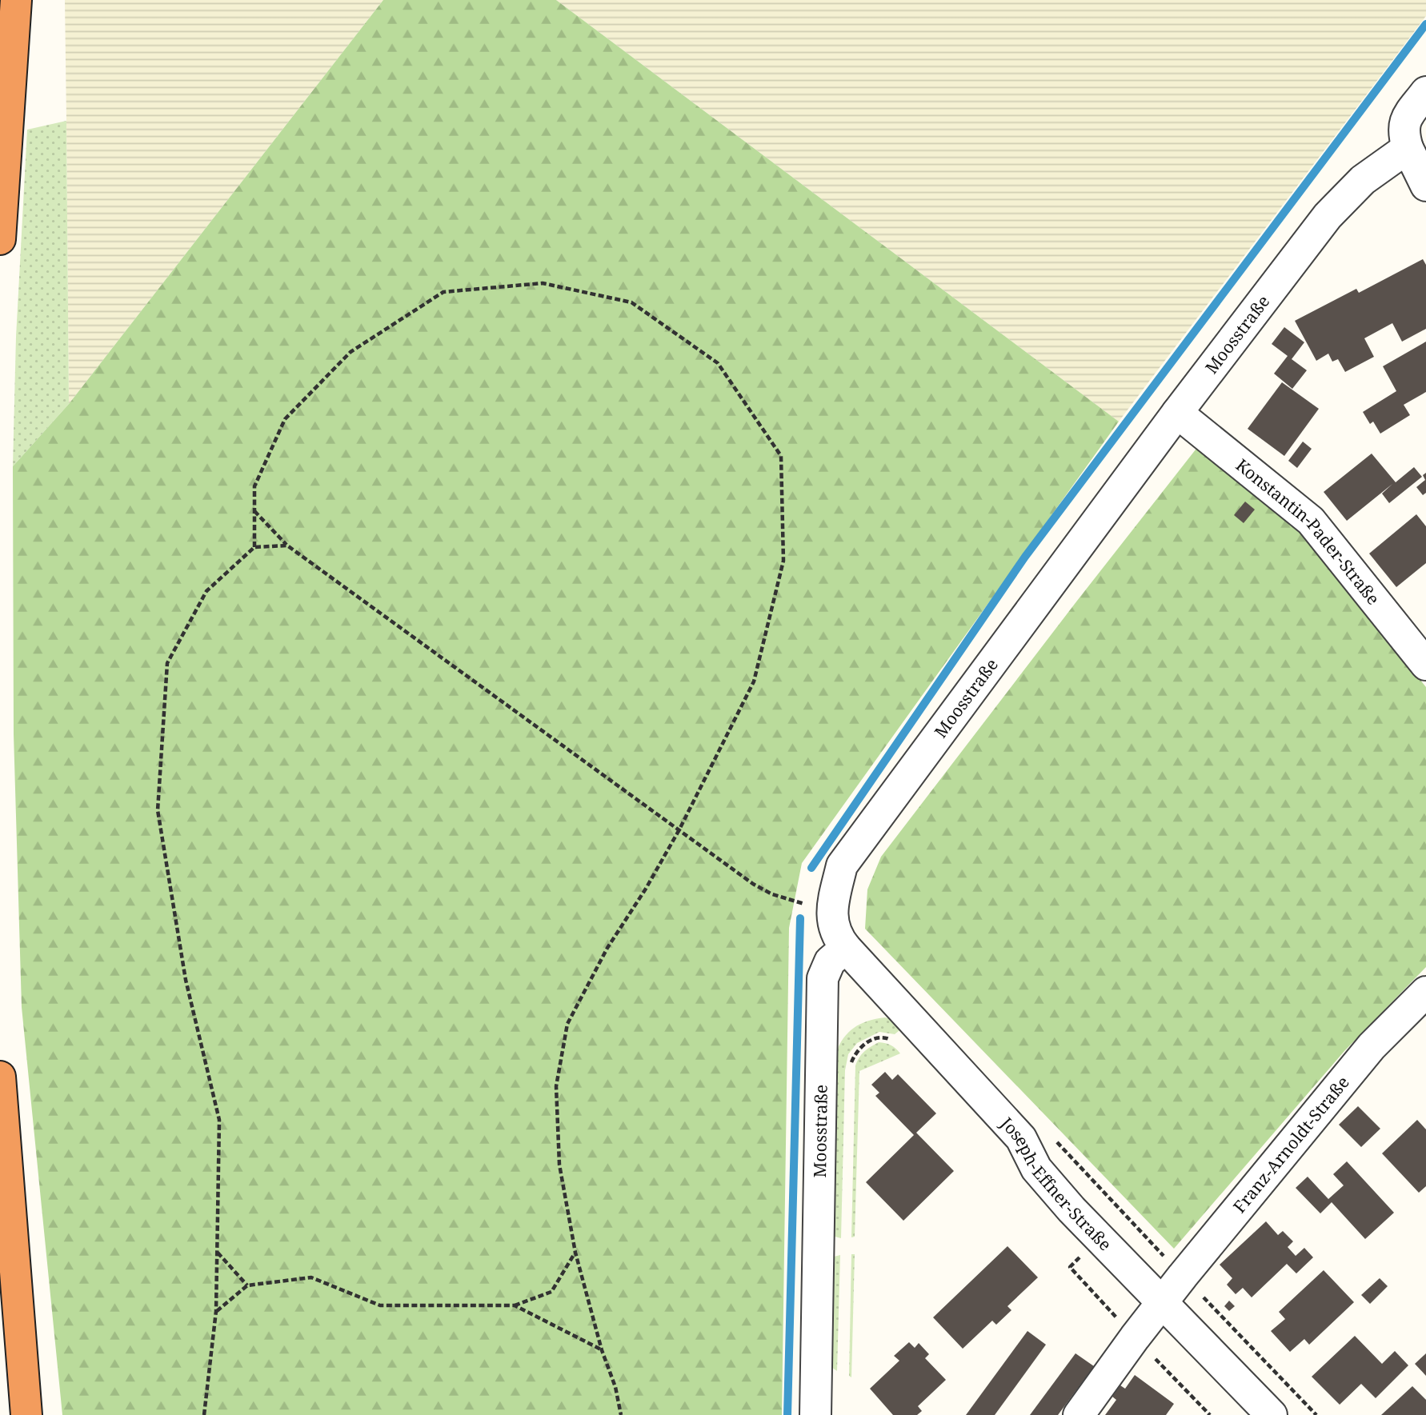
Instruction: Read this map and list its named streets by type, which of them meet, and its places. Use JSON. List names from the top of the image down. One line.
{"streets":{"street":["Moosstraße","Konstantin-Pader-Straße","Franz-Arnoldt-Straße","Joseph-Effner-Straße"]},"crossings":[["Moosstraße","Konstantin-Pader-Straße"],["Moosstraße","Joseph-Effner-Straße"],["Franz-Arnoldt-Straße","Joseph-Effner-Straße"]]}
